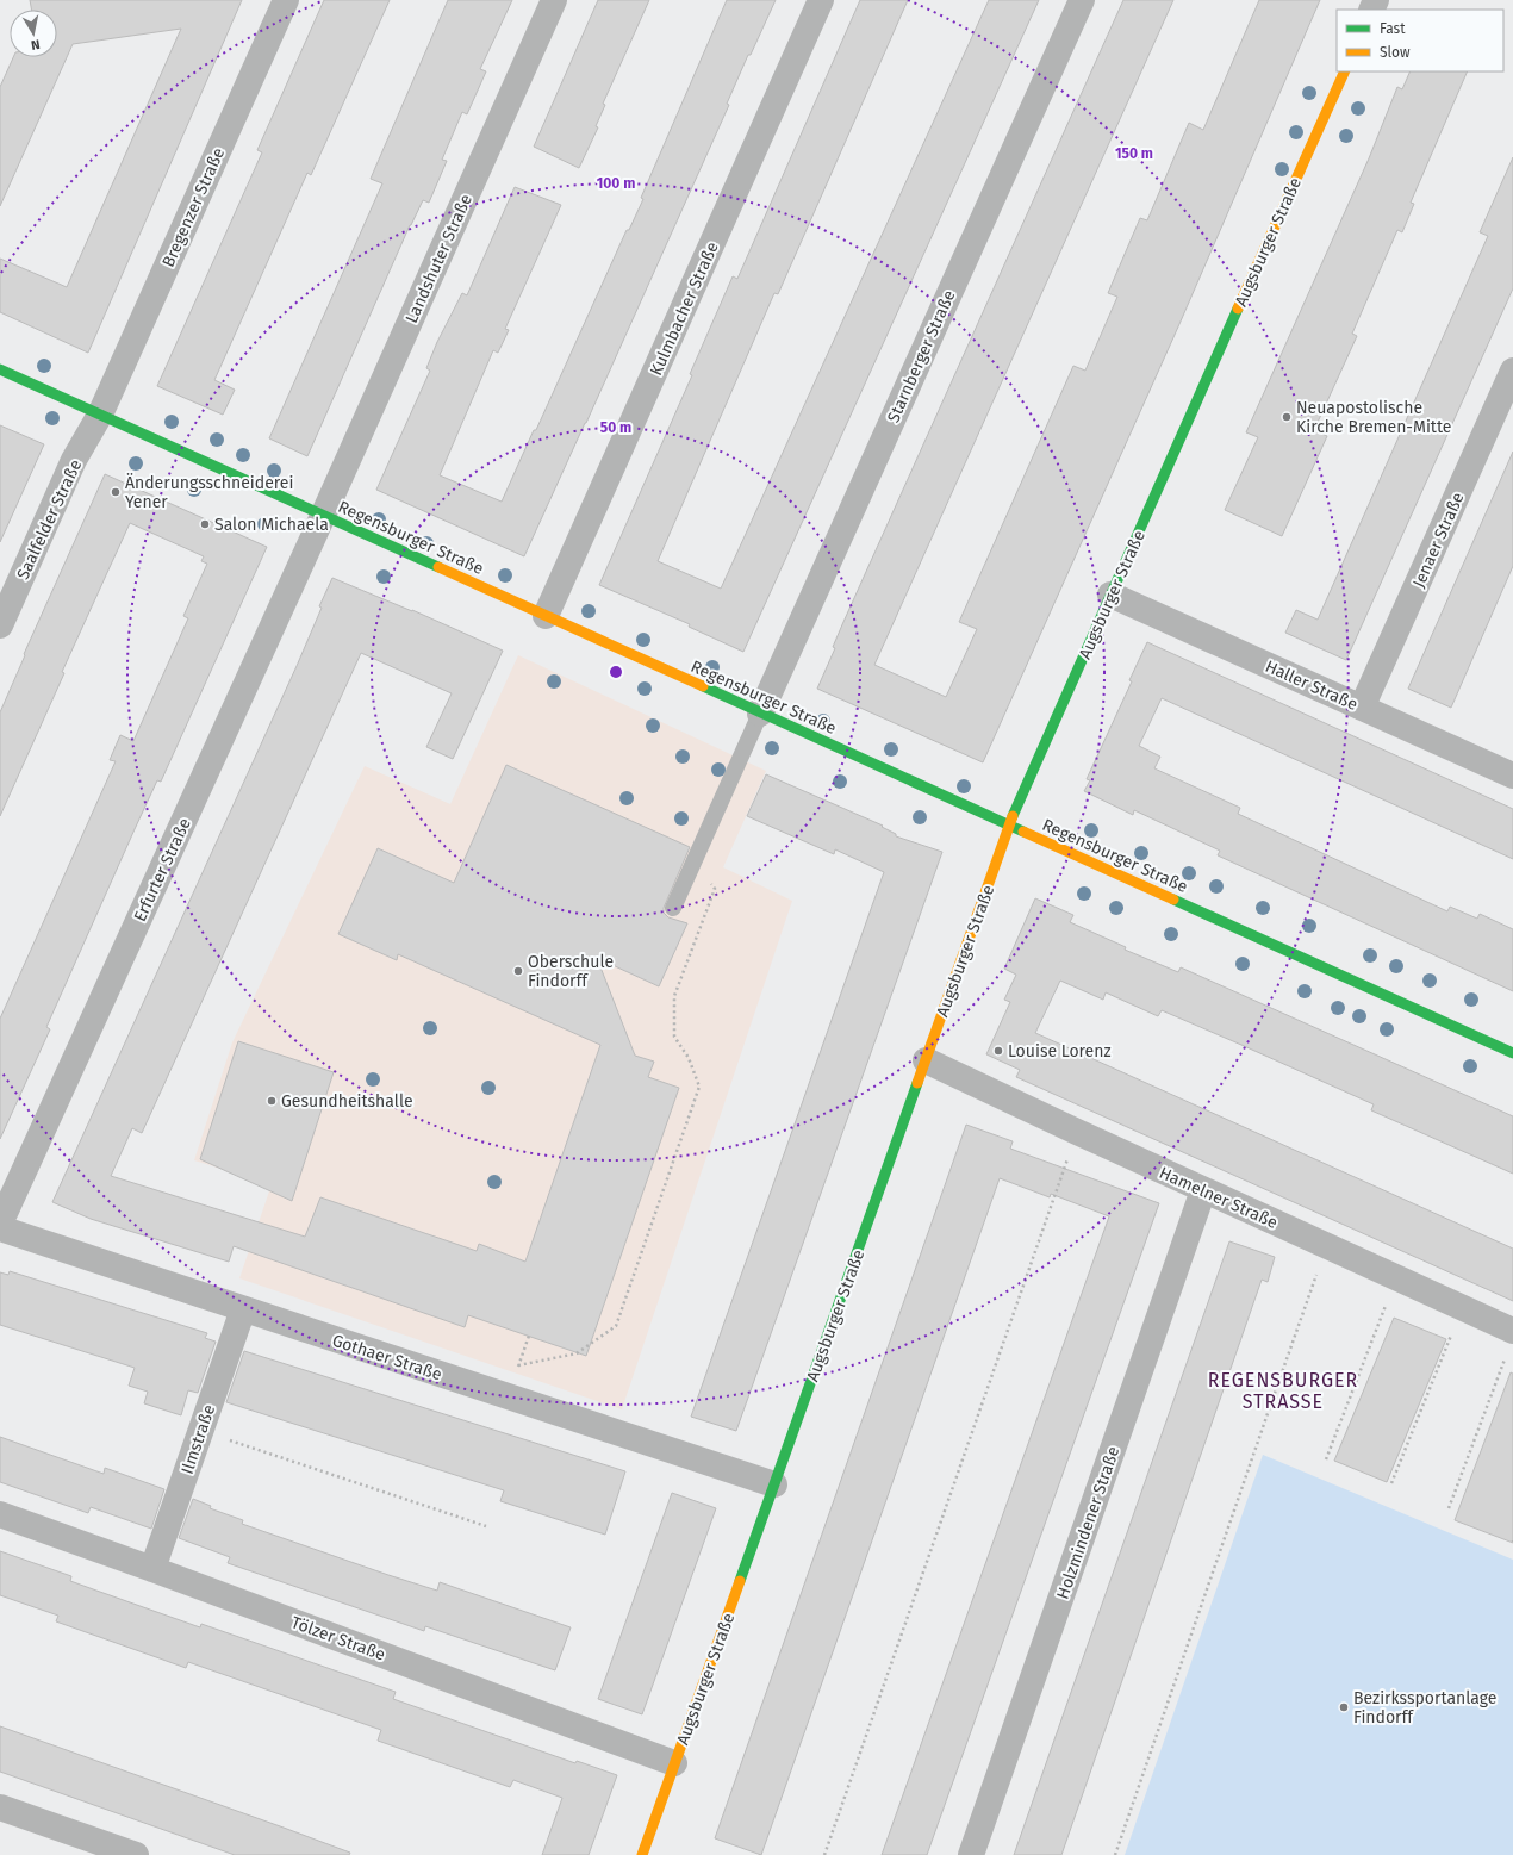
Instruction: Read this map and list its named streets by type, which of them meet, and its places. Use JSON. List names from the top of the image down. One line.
{"streets":{"street":["Bregenzer Straße","Augsburger Straße","Landshuter Straße","Kulmbacher Straße","Starnberger Straße","Saalfelder Straße","Regensburger Straße","Jenaer Straße","Haller Straße","Erfurter Straße","Hamelner Straße","Gothaer Straße","Ilmstraße","Holzmindener Straße","Tölzer Straße"]},"crossings":[["Bregenzer Straße","Saalfelder Straße"],["Bregenzer Straße","Regensburger Straße"],["Augsburger Straße","Regensburger Straße"],["Augsburger Straße","Haller Straße"],["Augsburger Straße","Hamelner Straße"],["Augsburger Straße","Gothaer Straße"],["Augsburger Straße","Tölzer Straße"],["Landshuter Straße","Regensburger Straße"],["Landshuter Straße","Erfurter Straße"],["Kulmbacher Straße","Regensburger Straße"],["Starnberger Straße","Regensburger Straße"],["Saalfelder Straße","Regensburger Straße"],["Regensburger Straße","Erfurter Straße"],["Jenaer Straße","Haller Straße"],["Hamelner Straße","Holzmindener Straße"],["Gothaer Straße","Ilmstraße"],["Ilmstraße","Tölzer Straße"]],"districts":["REGENSBURGER STRASSE"],"places":["Neuapostolische Kirche Bremen-Mitte","Änderungsschneiderei Yener","Salon Michaela","Oberschule Findorff","Louise Lorenz","Gesundheitshalle","Bezirkssportanlage Findorff"],"legend":["Fast","Slow"],"north":"bottom","rings":["150 m","100 m","50 m"]}
